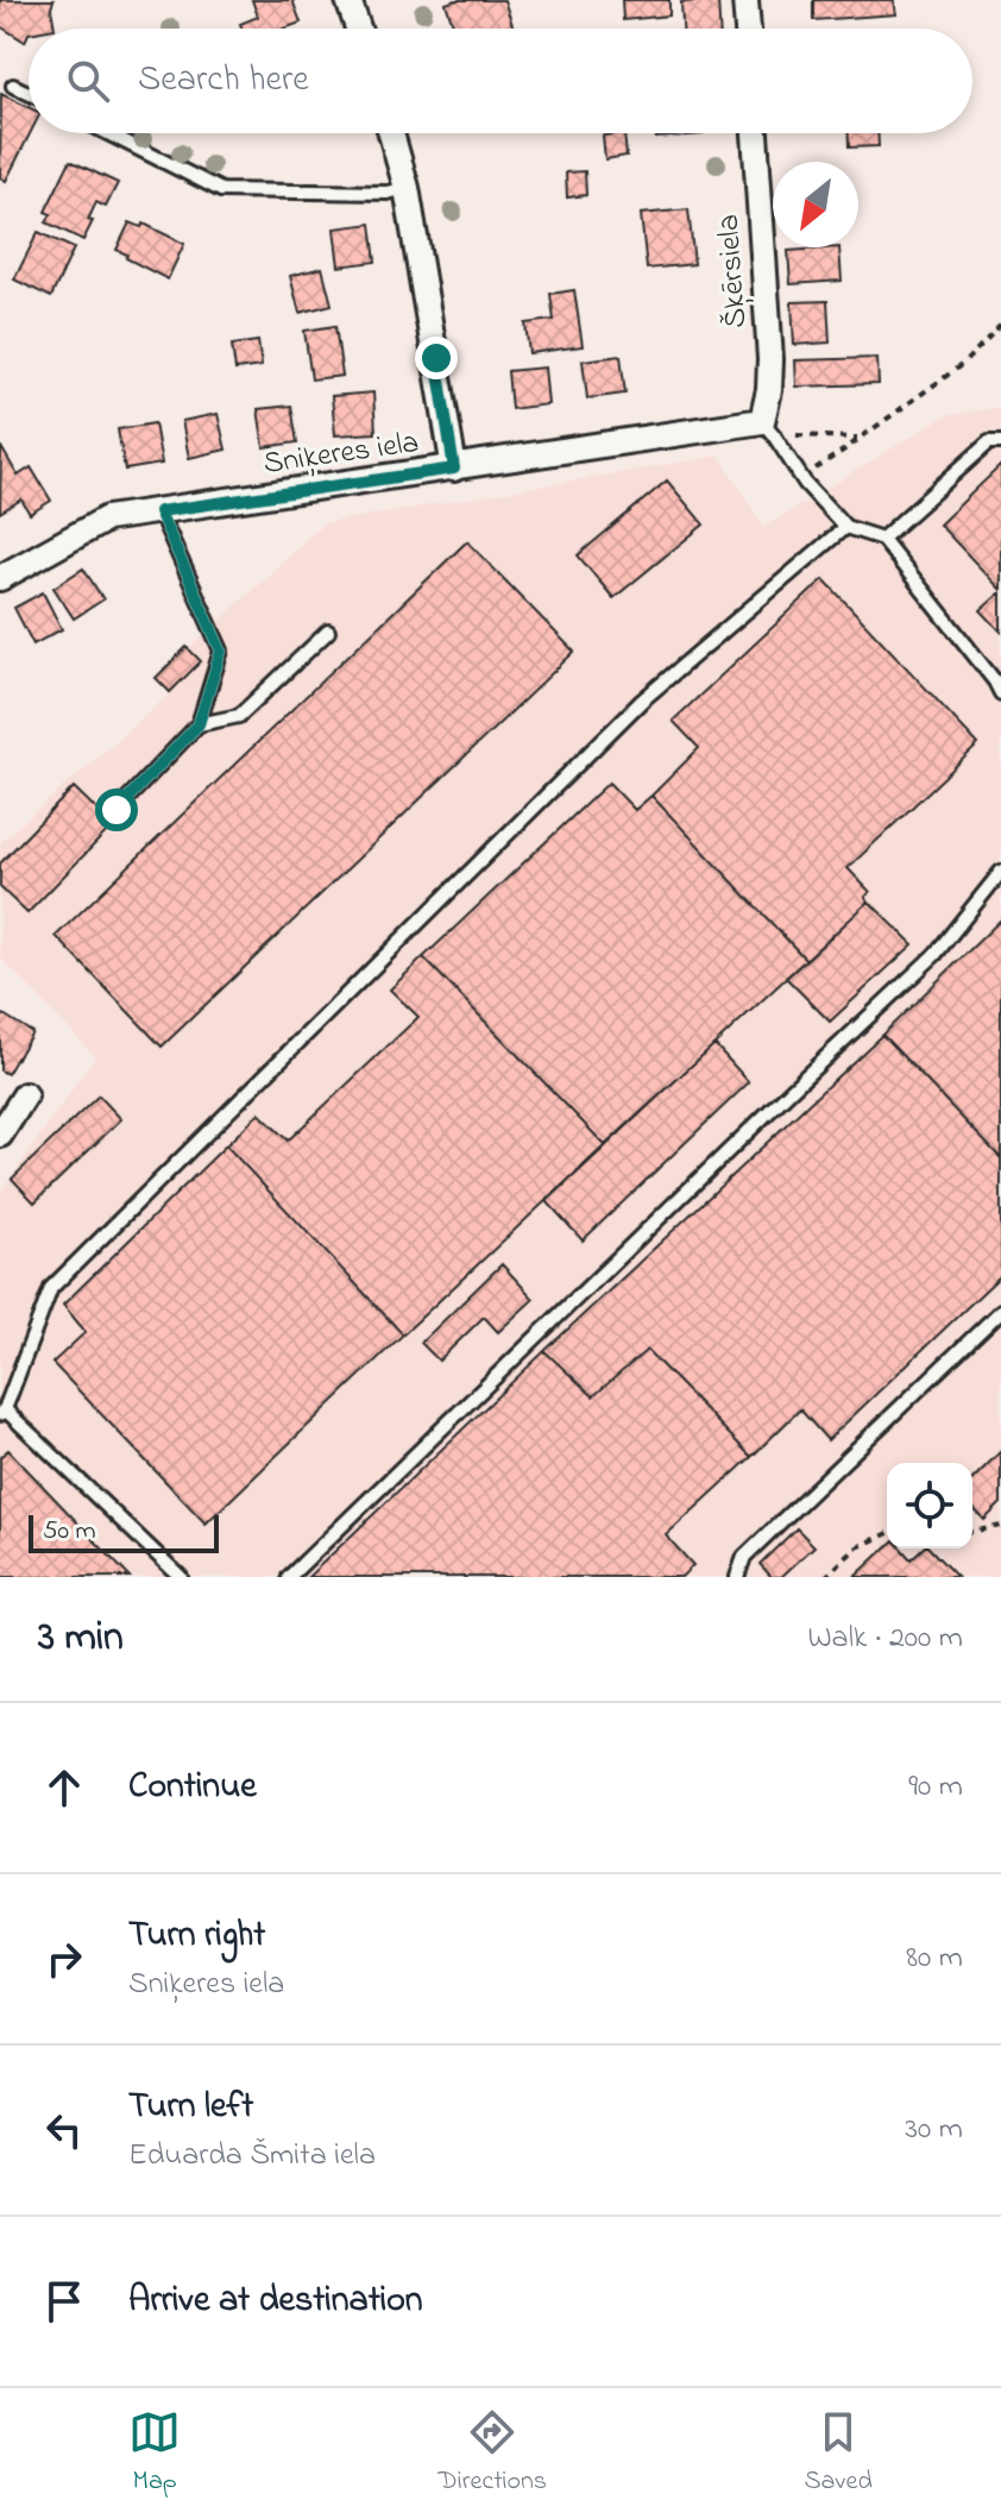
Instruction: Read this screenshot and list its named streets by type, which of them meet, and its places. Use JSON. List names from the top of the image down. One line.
{"streets":{"street":["Šķērsiela","Sniķeres iela"]},"crossings":[["Šķērsiela","Sniķeres iela"]],"scale_bar":"50 m","north":"bottom left","page":{"search":"Search here","scale":"50 m","heading":["3 min","Walk · 200 m"],"list":[["Continue","90 m"],["Turn right","Sniķeres iela","80 m"],["Turn left","Eduarda Šmita iela","30 m"],"Arrive at destination"],"nav":["Map","Directions","Saved"]}}
